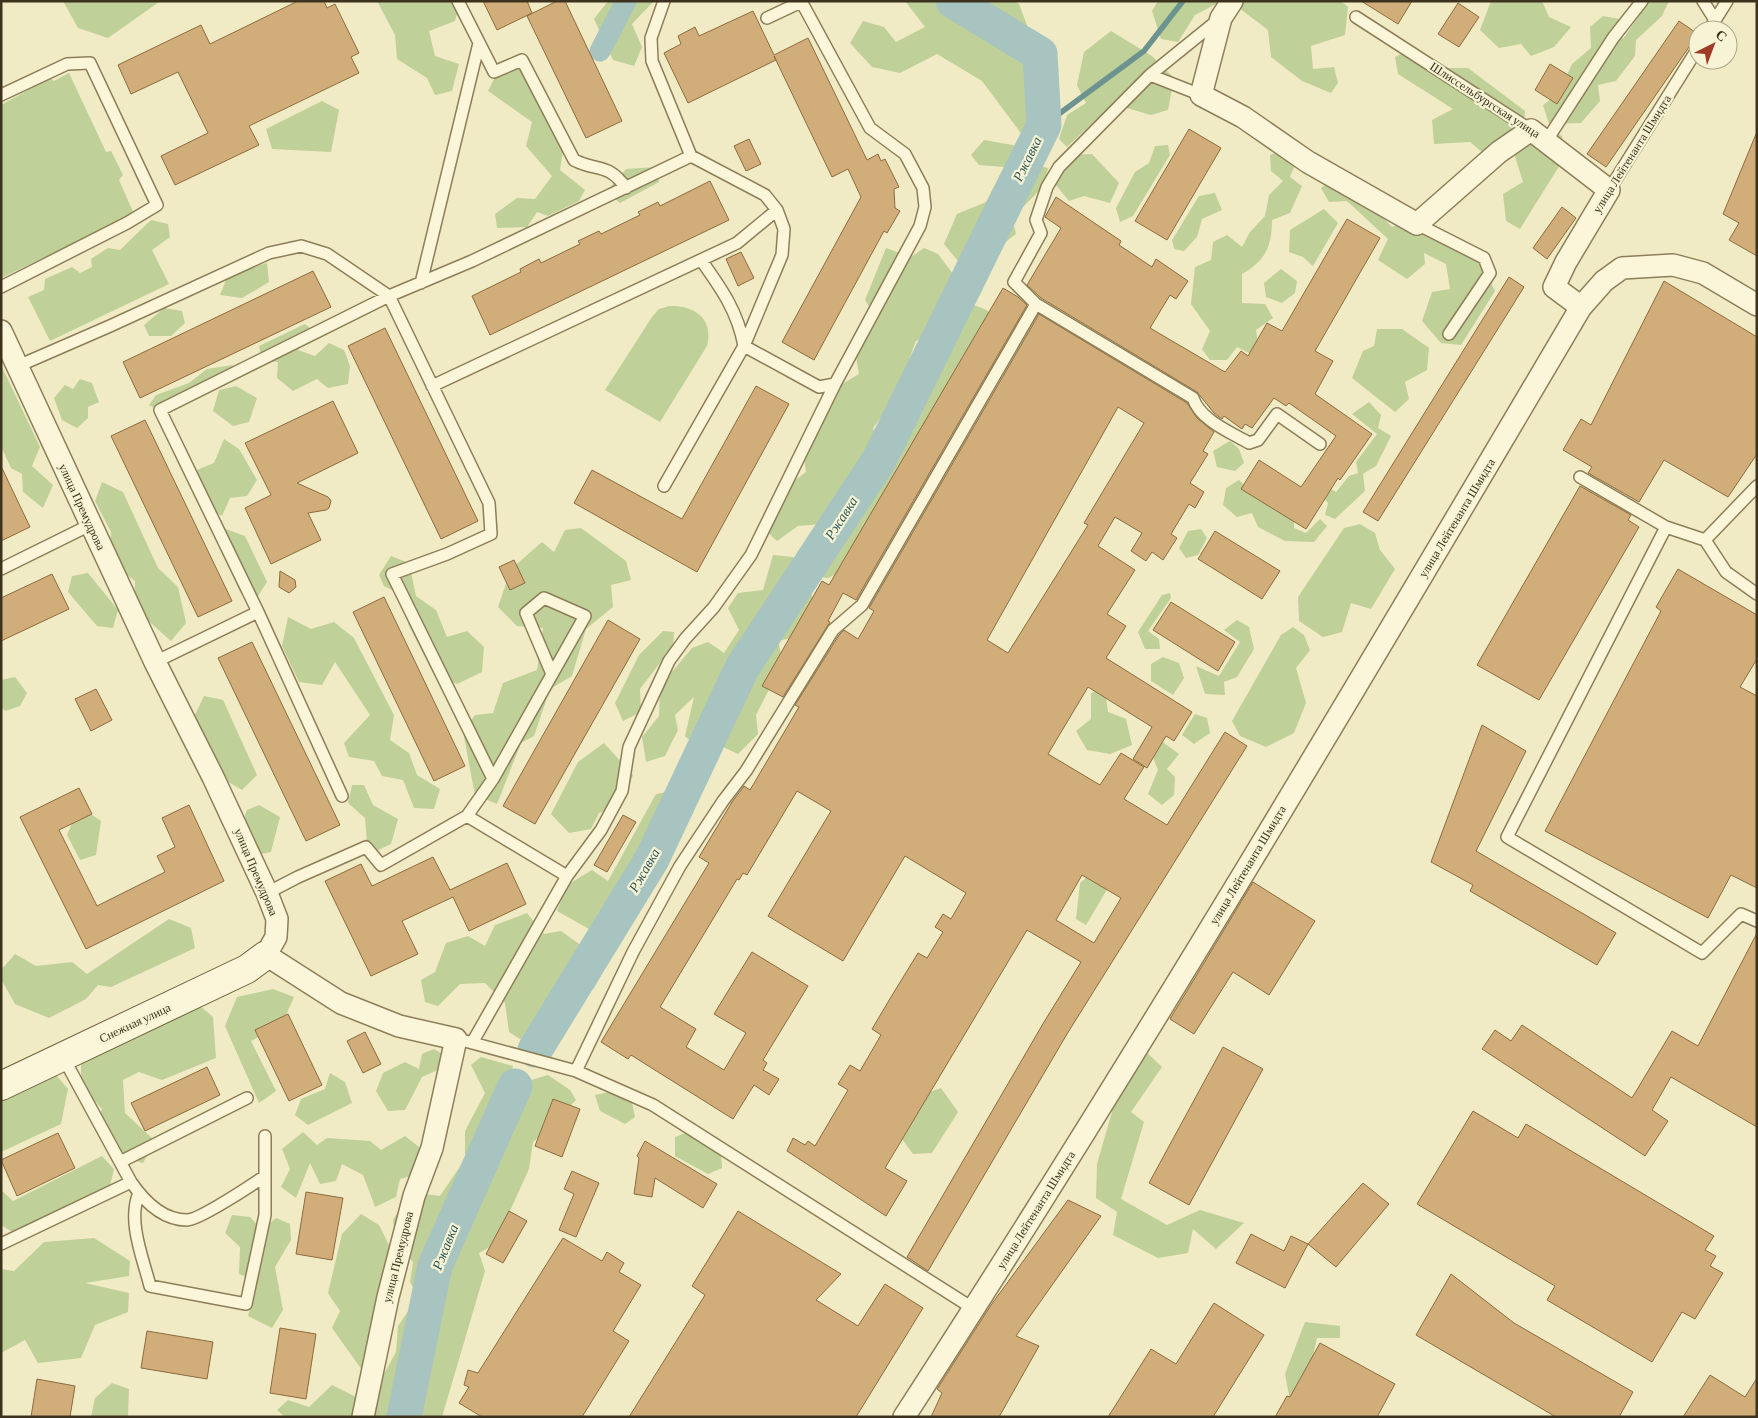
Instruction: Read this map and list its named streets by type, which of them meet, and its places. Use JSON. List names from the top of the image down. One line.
{"streets":{"street":["Шлиссельбургская улица","улица Лейтенанта Шмидта","улица Премудрова","Снежная улица"]},"crossings":[["Шлиссельбургская улица","улица Лейтенанта Шмидта"],["улица Премудрова","Снежная улица"]],"water":["Ржавка"],"north":"top right"}
